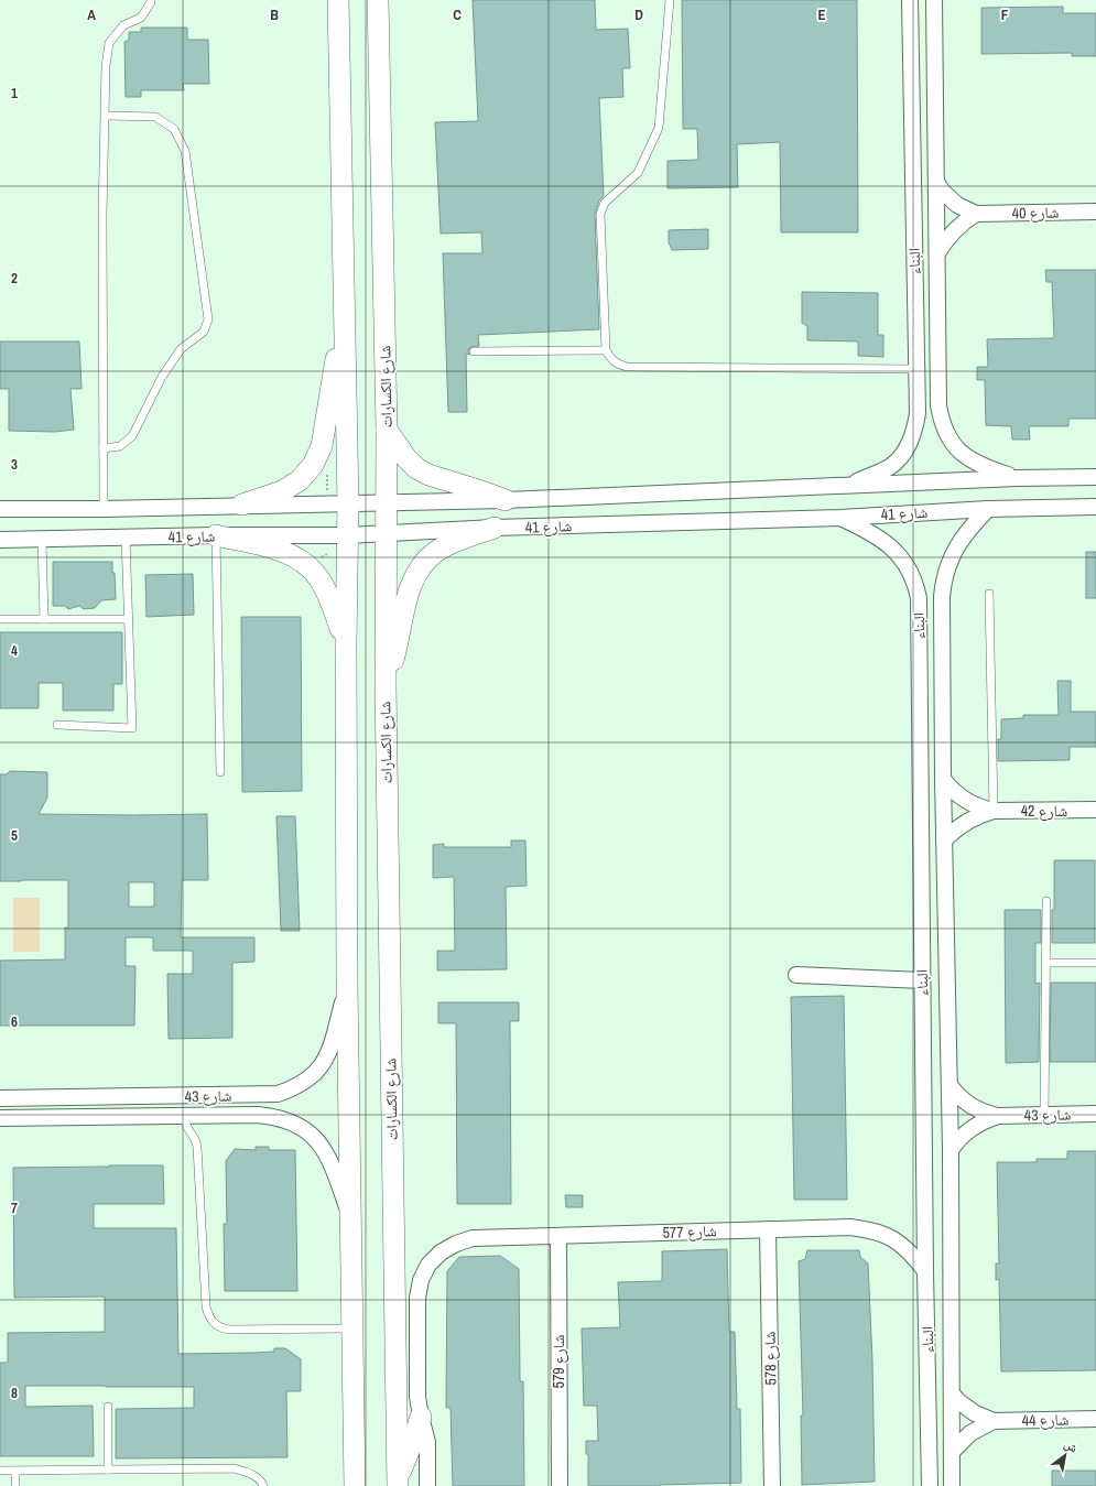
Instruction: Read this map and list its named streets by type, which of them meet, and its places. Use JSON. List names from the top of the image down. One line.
{"streets":{"street":["شارع 40","البناء","شارع الكسارات","شارع 41","شارع 42","شارع 43","شارع 577","شارع 578","شارع 579","شارع 44"]},"crossings":[["شارع 40","البناء"],["البناء","شارع 41"],["البناء","شارع 42"],["البناء","شارع 43"],["البناء","شارع 577"],["البناء","شارع 44"],["شارع الكسارات","شارع 41"],["شارع 577","شارع 578"],["شارع 577","شارع 579"]],"north":"top right","grid":{"columns":["A","B","C","D","E","F"],"rows":["1","2","3","4","5","6","7","8"]}}
